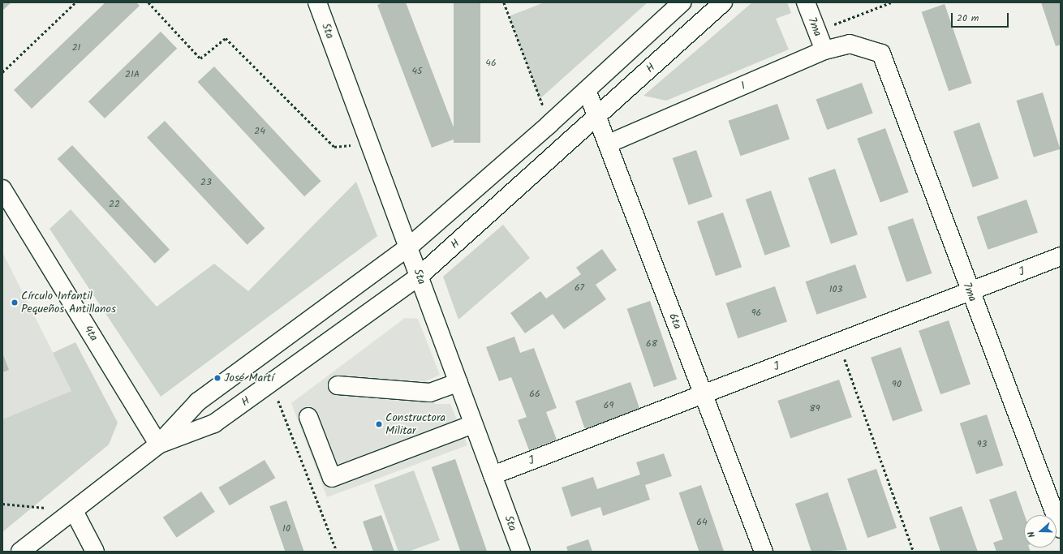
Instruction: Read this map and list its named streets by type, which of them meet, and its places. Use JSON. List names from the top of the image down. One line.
{"streets":{"street":["7ma","5ta","H","I","J","6ta","4ta"]},"crossings":[["7ma","I"],["7ma","J"],["5ta","H"],["5ta","J"],["H","6ta"],["H","4ta"],["I","6ta"],["J","6ta"]],"places":["Círculo Infantil Pequeños Antillanos","José Martí","Constructora Militar"],"house_numbers":["21","46","45","21A","24","23","22","67","103","96","68","90","66","69","89","93","64","10"],"scale_bar":"20 m","north":"left"}
